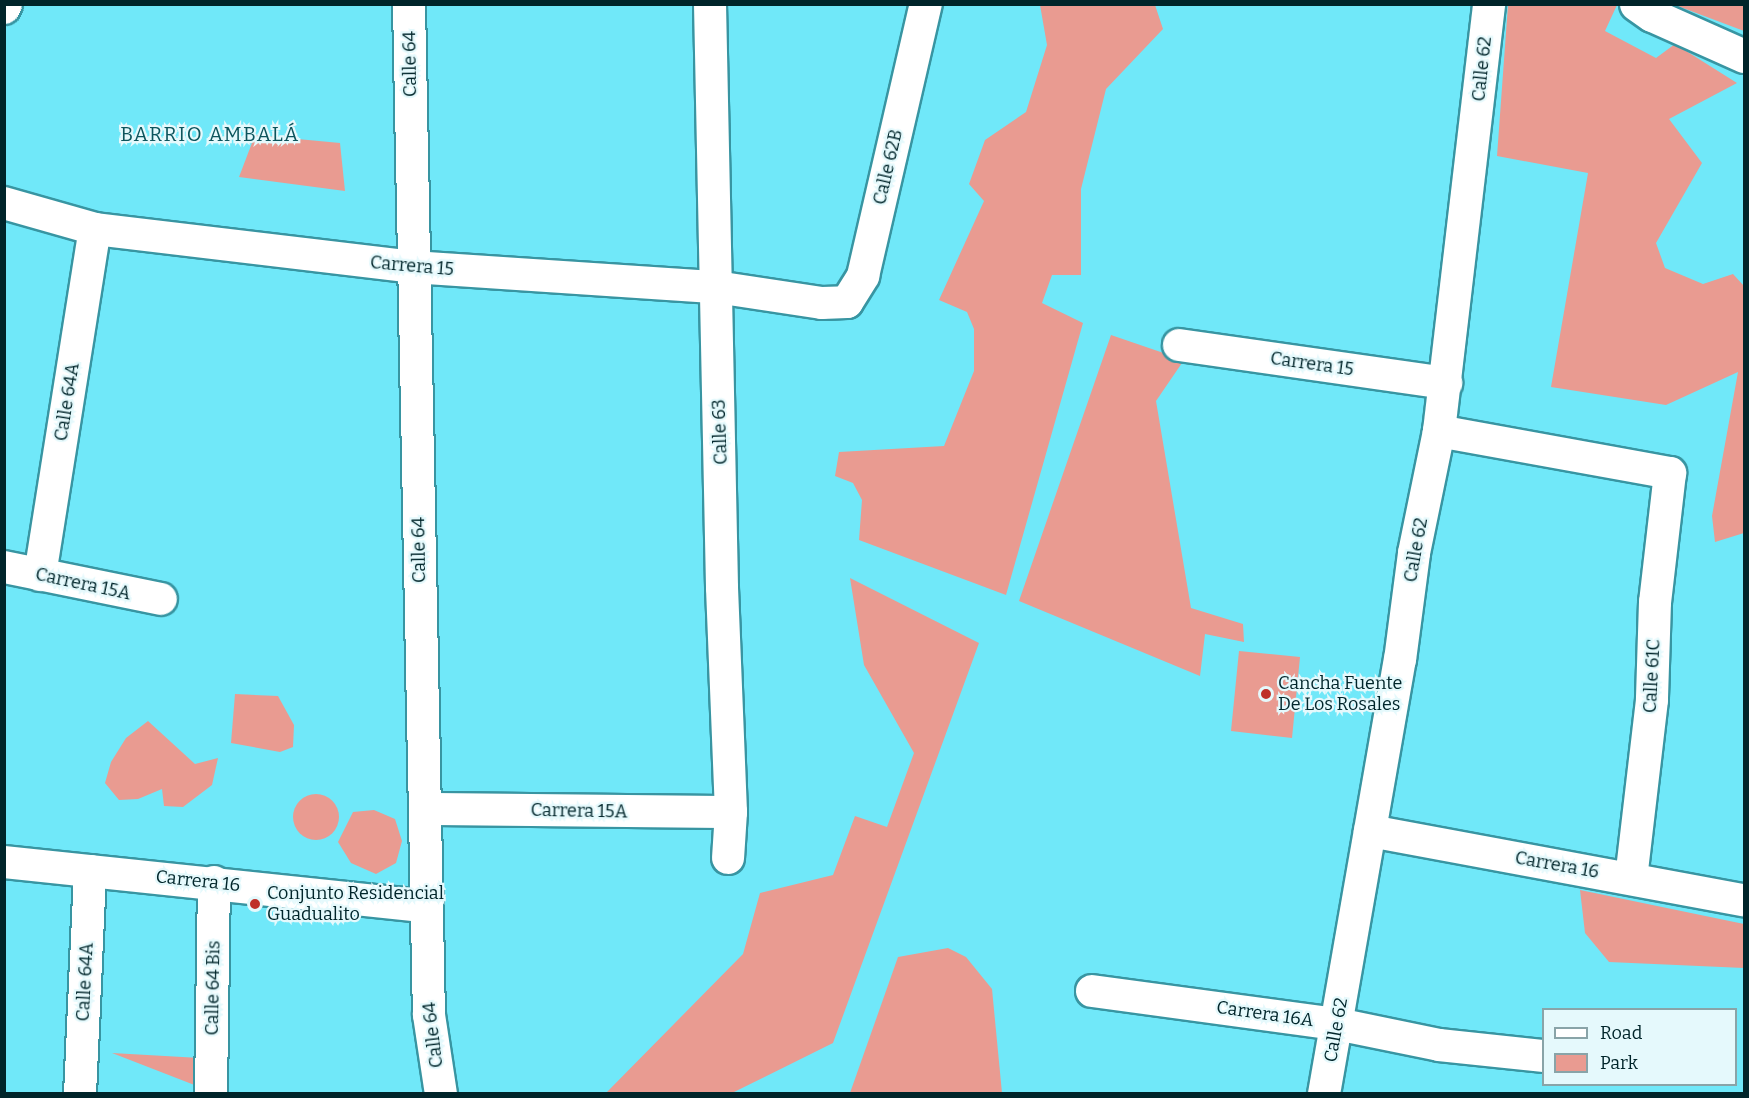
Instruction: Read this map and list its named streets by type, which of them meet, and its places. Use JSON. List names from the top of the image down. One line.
{"streets":{"street":["Calle 64","Calle 62","Calle 62B","Carrera 15","Calle 64A","Calle 63","Carrera 15A","Calle 61C","Carrera 16","Calle 64 Bis","Carrera 16A"]},"crossings":[["Calle 64","Carrera 15"],["Calle 64","Carrera 15A"],["Calle 64","Carrera 16"],["Calle 62","Carrera 15"],["Calle 62","Calle 61C"],["Calle 62","Carrera 16"],["Calle 62","Carrera 16A"],["Calle 62B","Carrera 15"],["Carrera 15","Calle 64A"],["Carrera 15","Calle 63"],["Calle 64A","Carrera 15A"],["Calle 64A","Carrera 16"],["Calle 63","Carrera 15A"],["Calle 61C","Carrera 16"],["Carrera 16","Calle 64 Bis"]],"districts":["BARRIO AMBALÁ"],"places":["Cancha Fuente De Los Rosales","Conjunto Residencial Guadualito"],"legend":["Road","Park"]}
